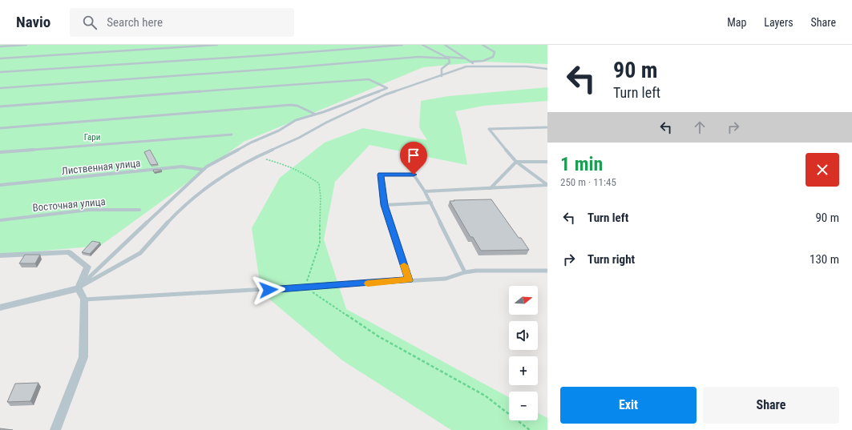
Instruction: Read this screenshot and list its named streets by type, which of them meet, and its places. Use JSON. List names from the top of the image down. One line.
{"streets":{"lane":["Лиственная улица","Восточная улица"]},"parks":["Гари"],"north":"right","page":{"header":"Navio","search":"Search here","nav":["Map","Layers","Share"],"turn":["90 m","Turn left"],"heading":["1 min","250 m · 11:45"],"list":[{"name":"Turn left","value":"90 m"},{"name":"Turn right","value":"130 m"}],"map_buttons":["+","−"],"buttons":["Exit","Share"]}}
